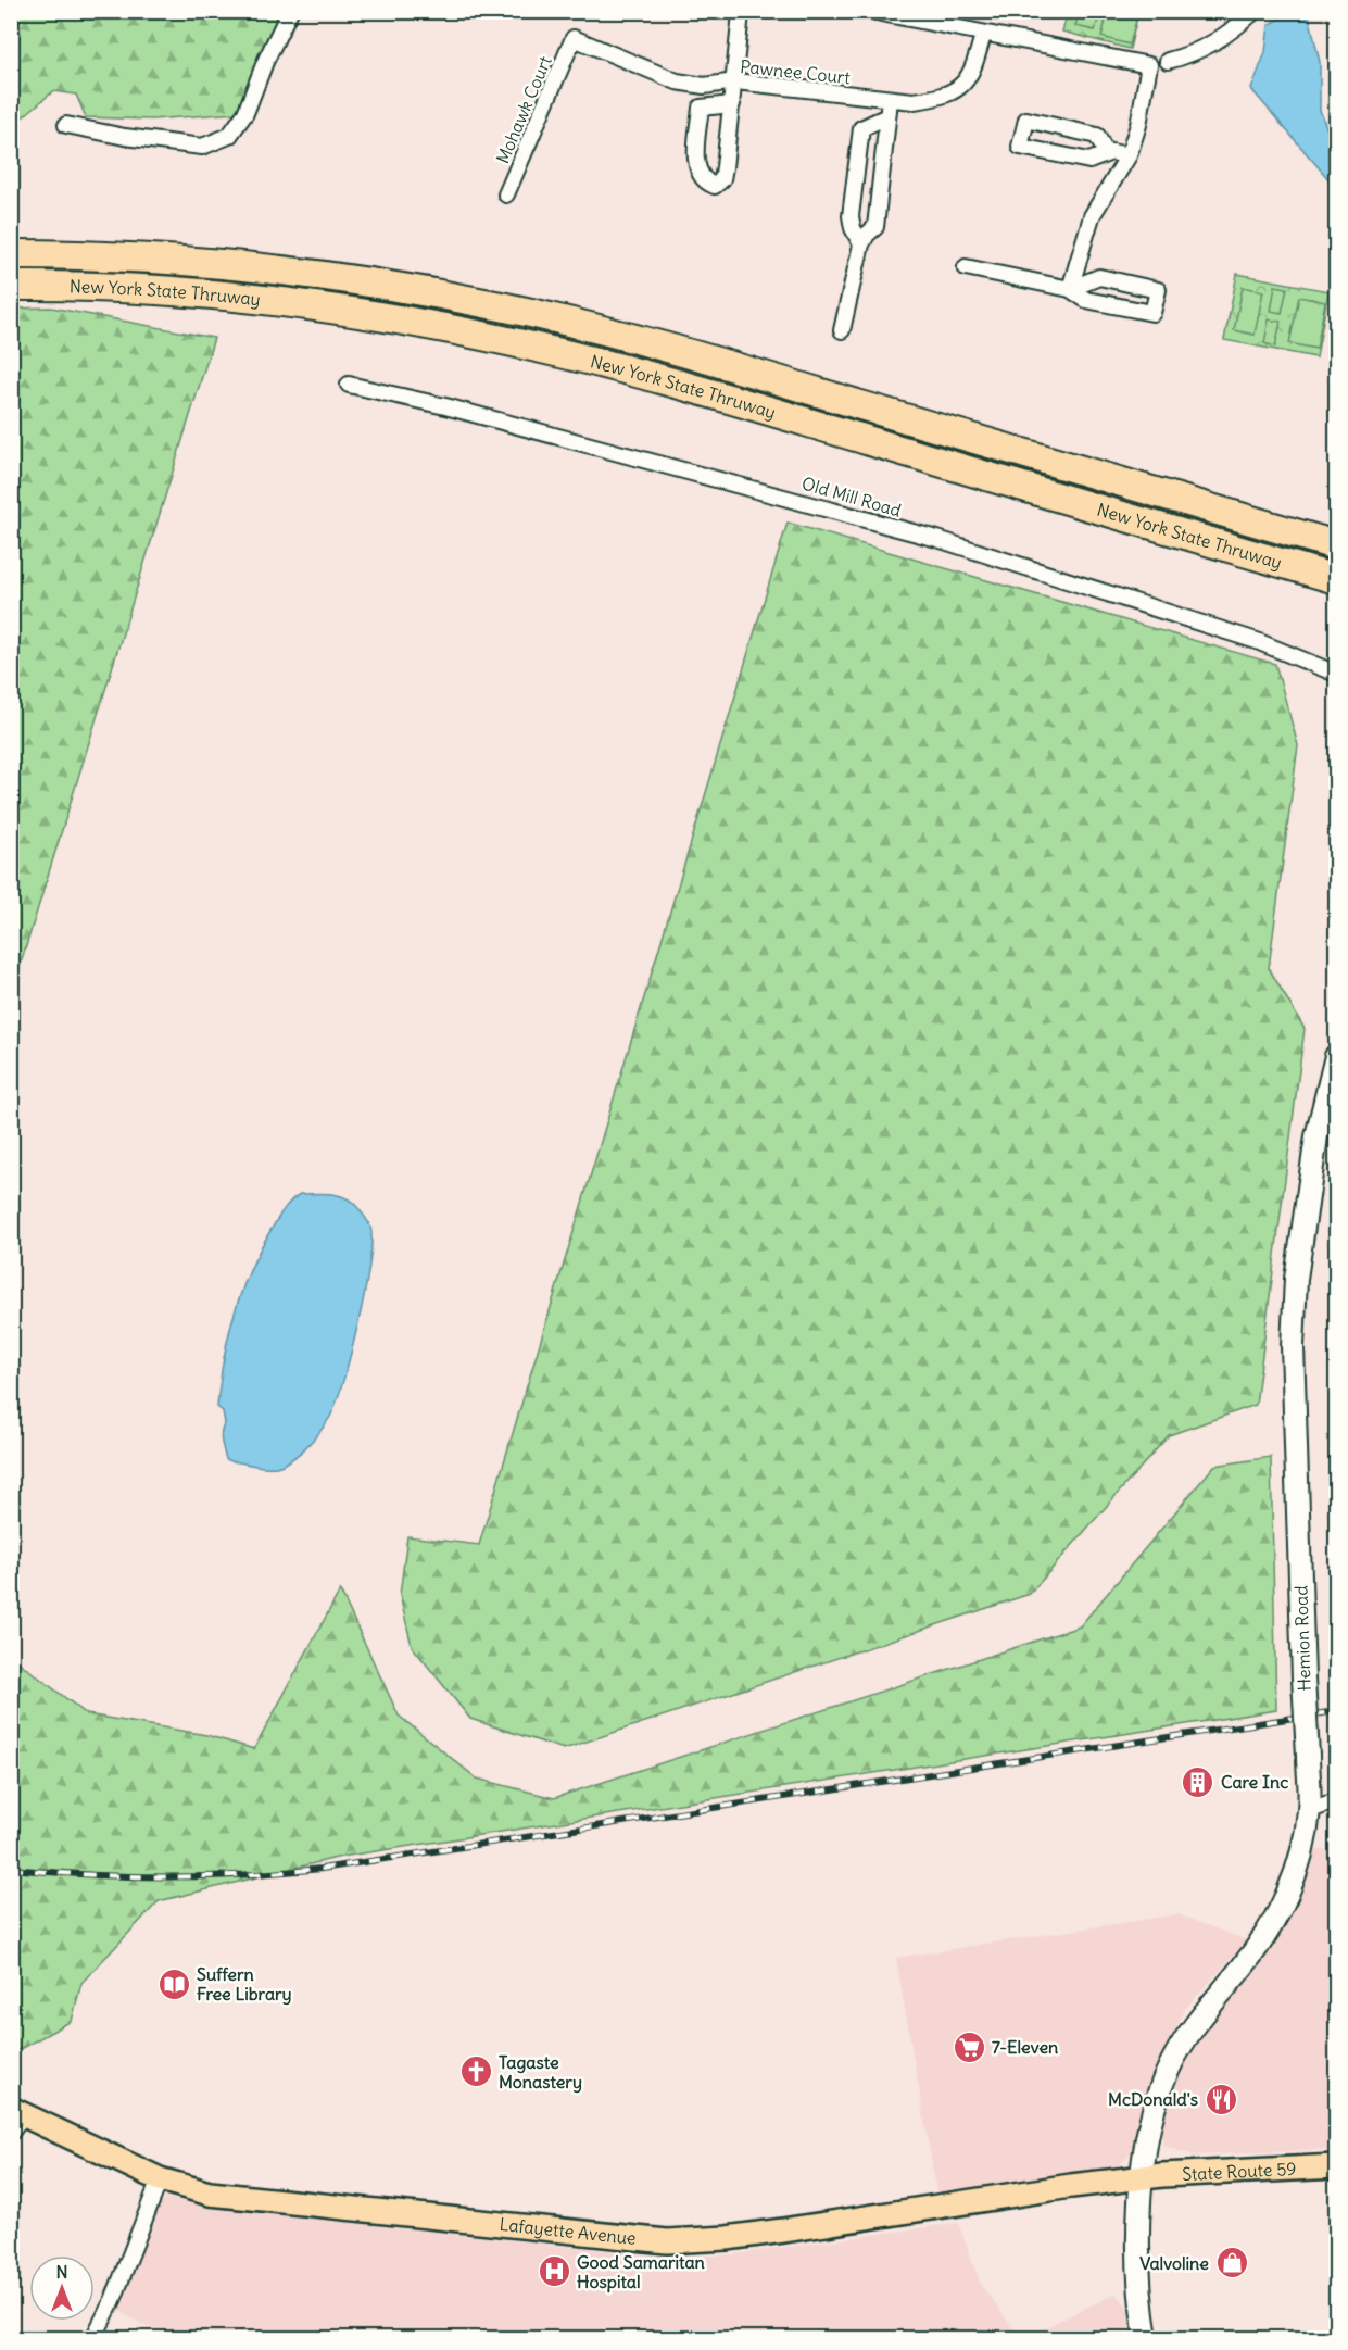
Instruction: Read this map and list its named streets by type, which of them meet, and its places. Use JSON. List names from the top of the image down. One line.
{"streets":{"highway":["New York State Thruway"],"main road":["State Route 59","Lafayette Avenue"],"street":["Pawnee Court","Mohawk Court","Old Mill Road","Hemion Road"]},"crossings":[["Pawnee Court","Mohawk Court"],["Hemion Road","State Route 59"],["Hemion Road","Lafayette Avenue"],["State Route 59","Lafayette Avenue"]],"places":{"building":["Care Inc"],"library":["Suffern Free Library"],"supermarket":["7-Eleven"],"church":["Tagaste Monastery"],"restaurant":["McDonald's"],"shop":["Valvoline"],"hospital":["Good Samaritan Hospital"]},"north":"top"}
